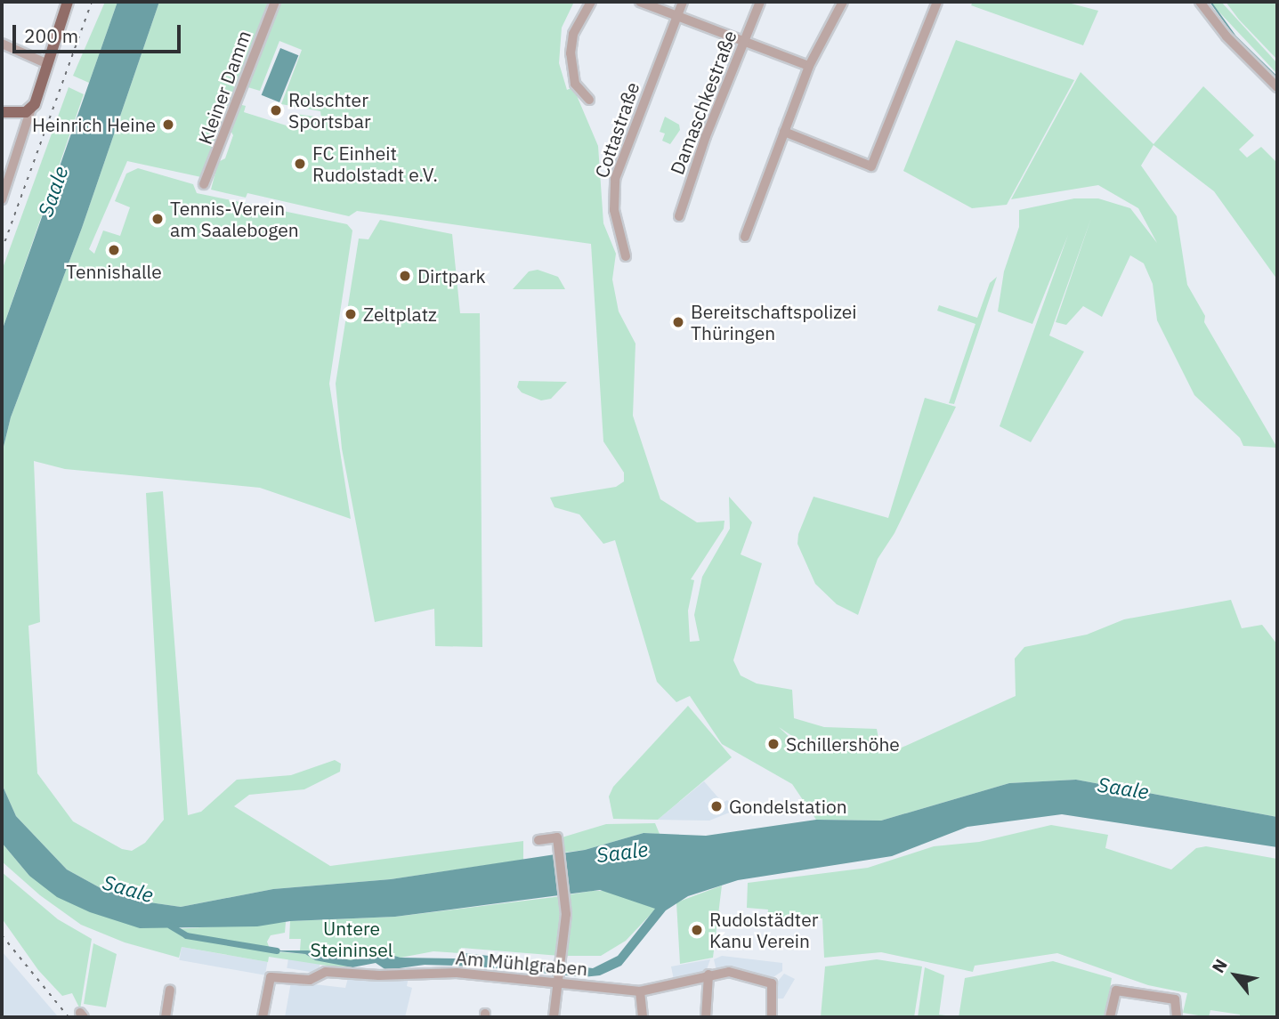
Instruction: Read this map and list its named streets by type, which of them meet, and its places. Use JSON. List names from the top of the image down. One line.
{"streets":{"street":["Kleiner Damm","Damaschkestraße","Cottastraße","Am Mühlgraben"]},"water":["Saale"],"parks":["Untere Steininsel"],"places":["Rolschter Sportsbar","Heinrich Heine","FC Einheit Rudolstadt e.V.","Tennis-Verein am Saalebogen","Tennishalle","Dirtpark","Zeltplatz","Bereitschaftspolizei Thüringen","Schillershöhe","Gondelstation","Rudolstädter Kanu Verein"],"scale_bar":"200 m","north":"top left"}
